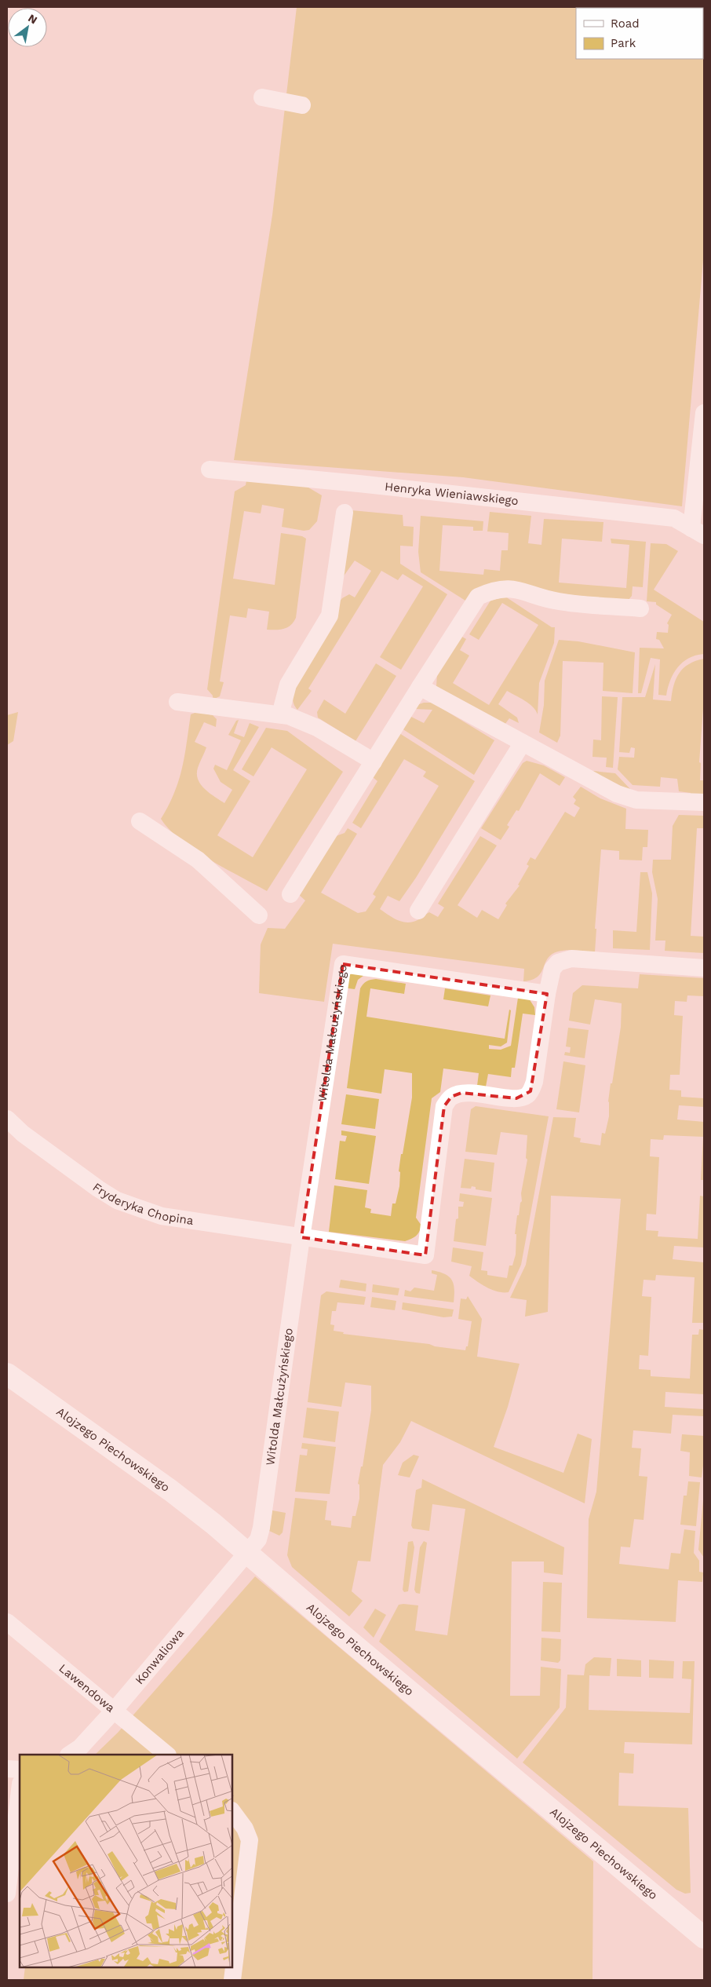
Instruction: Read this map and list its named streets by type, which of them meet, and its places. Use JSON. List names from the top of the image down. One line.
{"streets":{"street":["Henryka Wieniawskiego","Witolda Małcużyńskiego","Fryderyka Chopina","Alojzego Piechowskiego","Konwaliowa","Lawendowa"]},"crossings":[["Witolda Małcużyńskiego","Fryderyka Chopina"],["Witolda Małcużyńskiego","Alojzego Piechowskiego"],["Witolda Małcużyńskiego","Konwaliowa"],["Alojzego Piechowskiego","Konwaliowa"],["Konwaliowa","Lawendowa"]],"legend":["Road","Park"],"north":"top right"}
